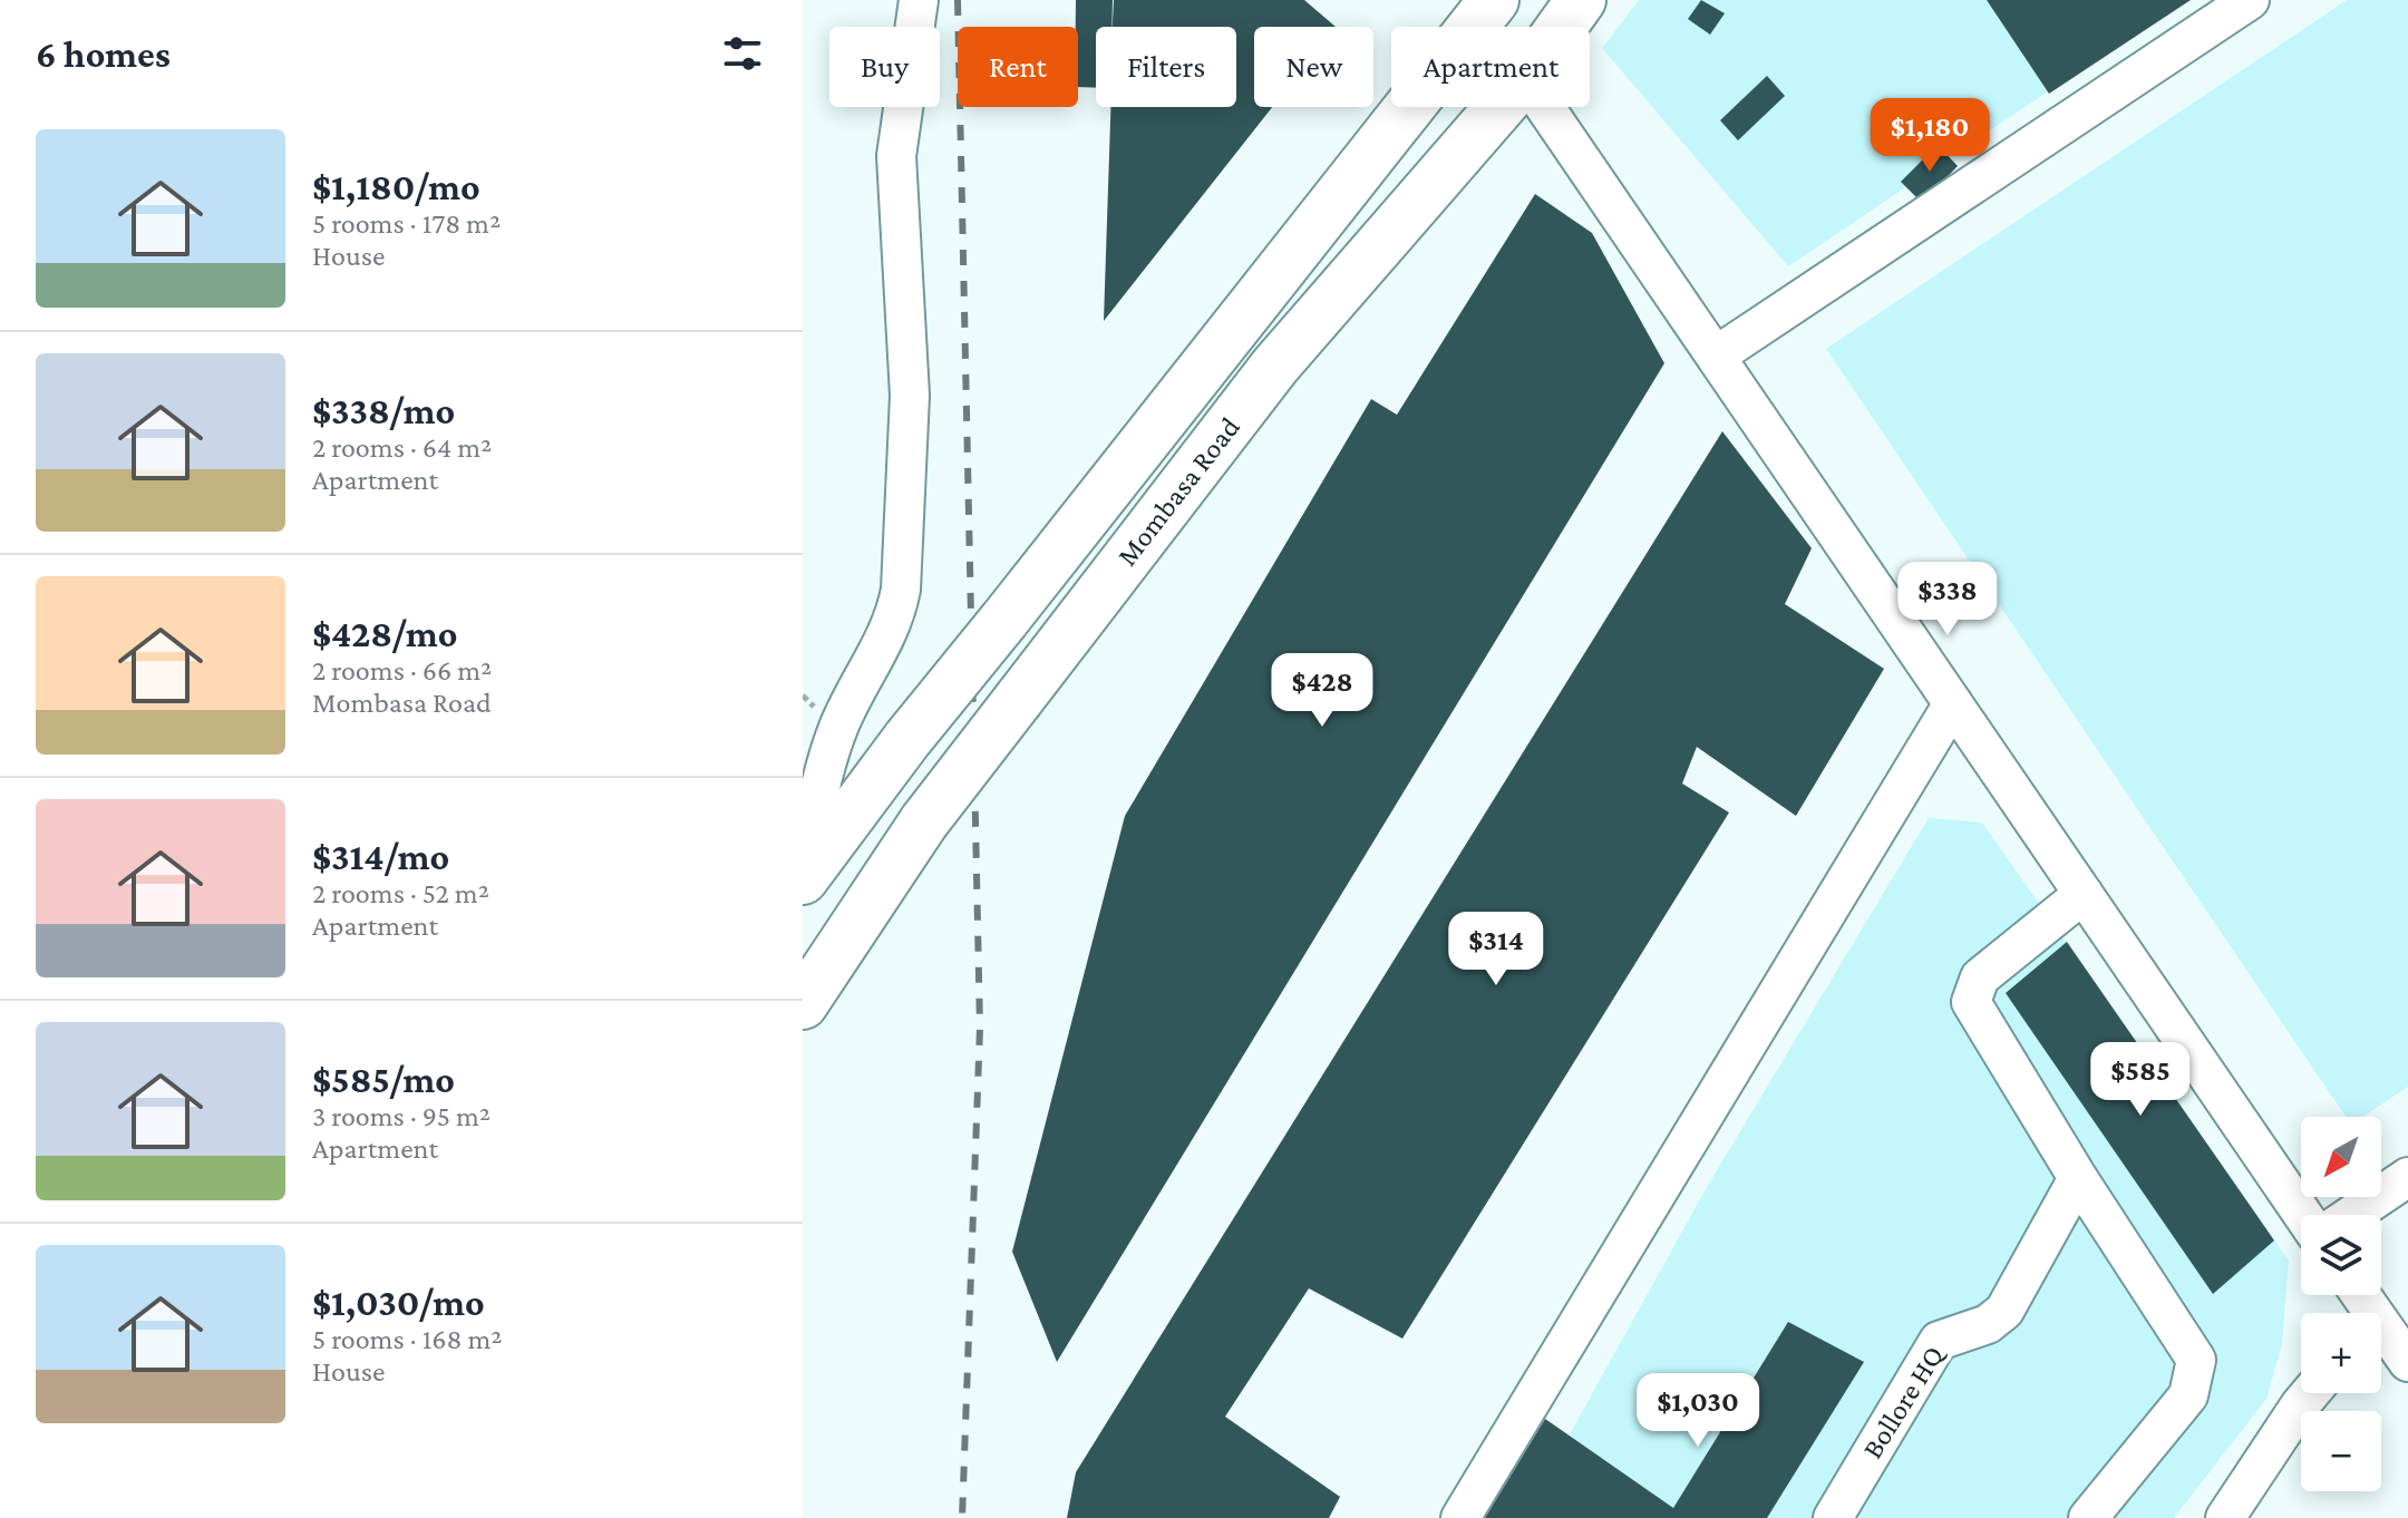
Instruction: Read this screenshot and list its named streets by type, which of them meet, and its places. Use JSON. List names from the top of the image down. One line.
{"streets":{"highway":["Mombasa Road"],"street":["Bollore HQ"]},"north":"bottom left","page":{"heading":"6 homes","chip":["Buy","Rent","Filters","New","Apartment"],"price":["$1,180","$338","$428","$314","$585","$1,030"],"list":[{"name":"$1,180/mo","note":"5 rooms · 178 m² · House"},{"name":"$338/mo","note":"2 rooms · 64 m² · Apartment"},{"name":"$428/mo","note":"2 rooms · 66 m² · Mombasa Road"},{"name":"$314/mo","note":"2 rooms · 52 m² · Apartment"},{"name":"$585/mo","note":"3 rooms · 95 m² · Apartment"},{"name":"$1,030/mo","note":"5 rooms · 168 m² · House"}],"map_buttons":["+","−"]}}
